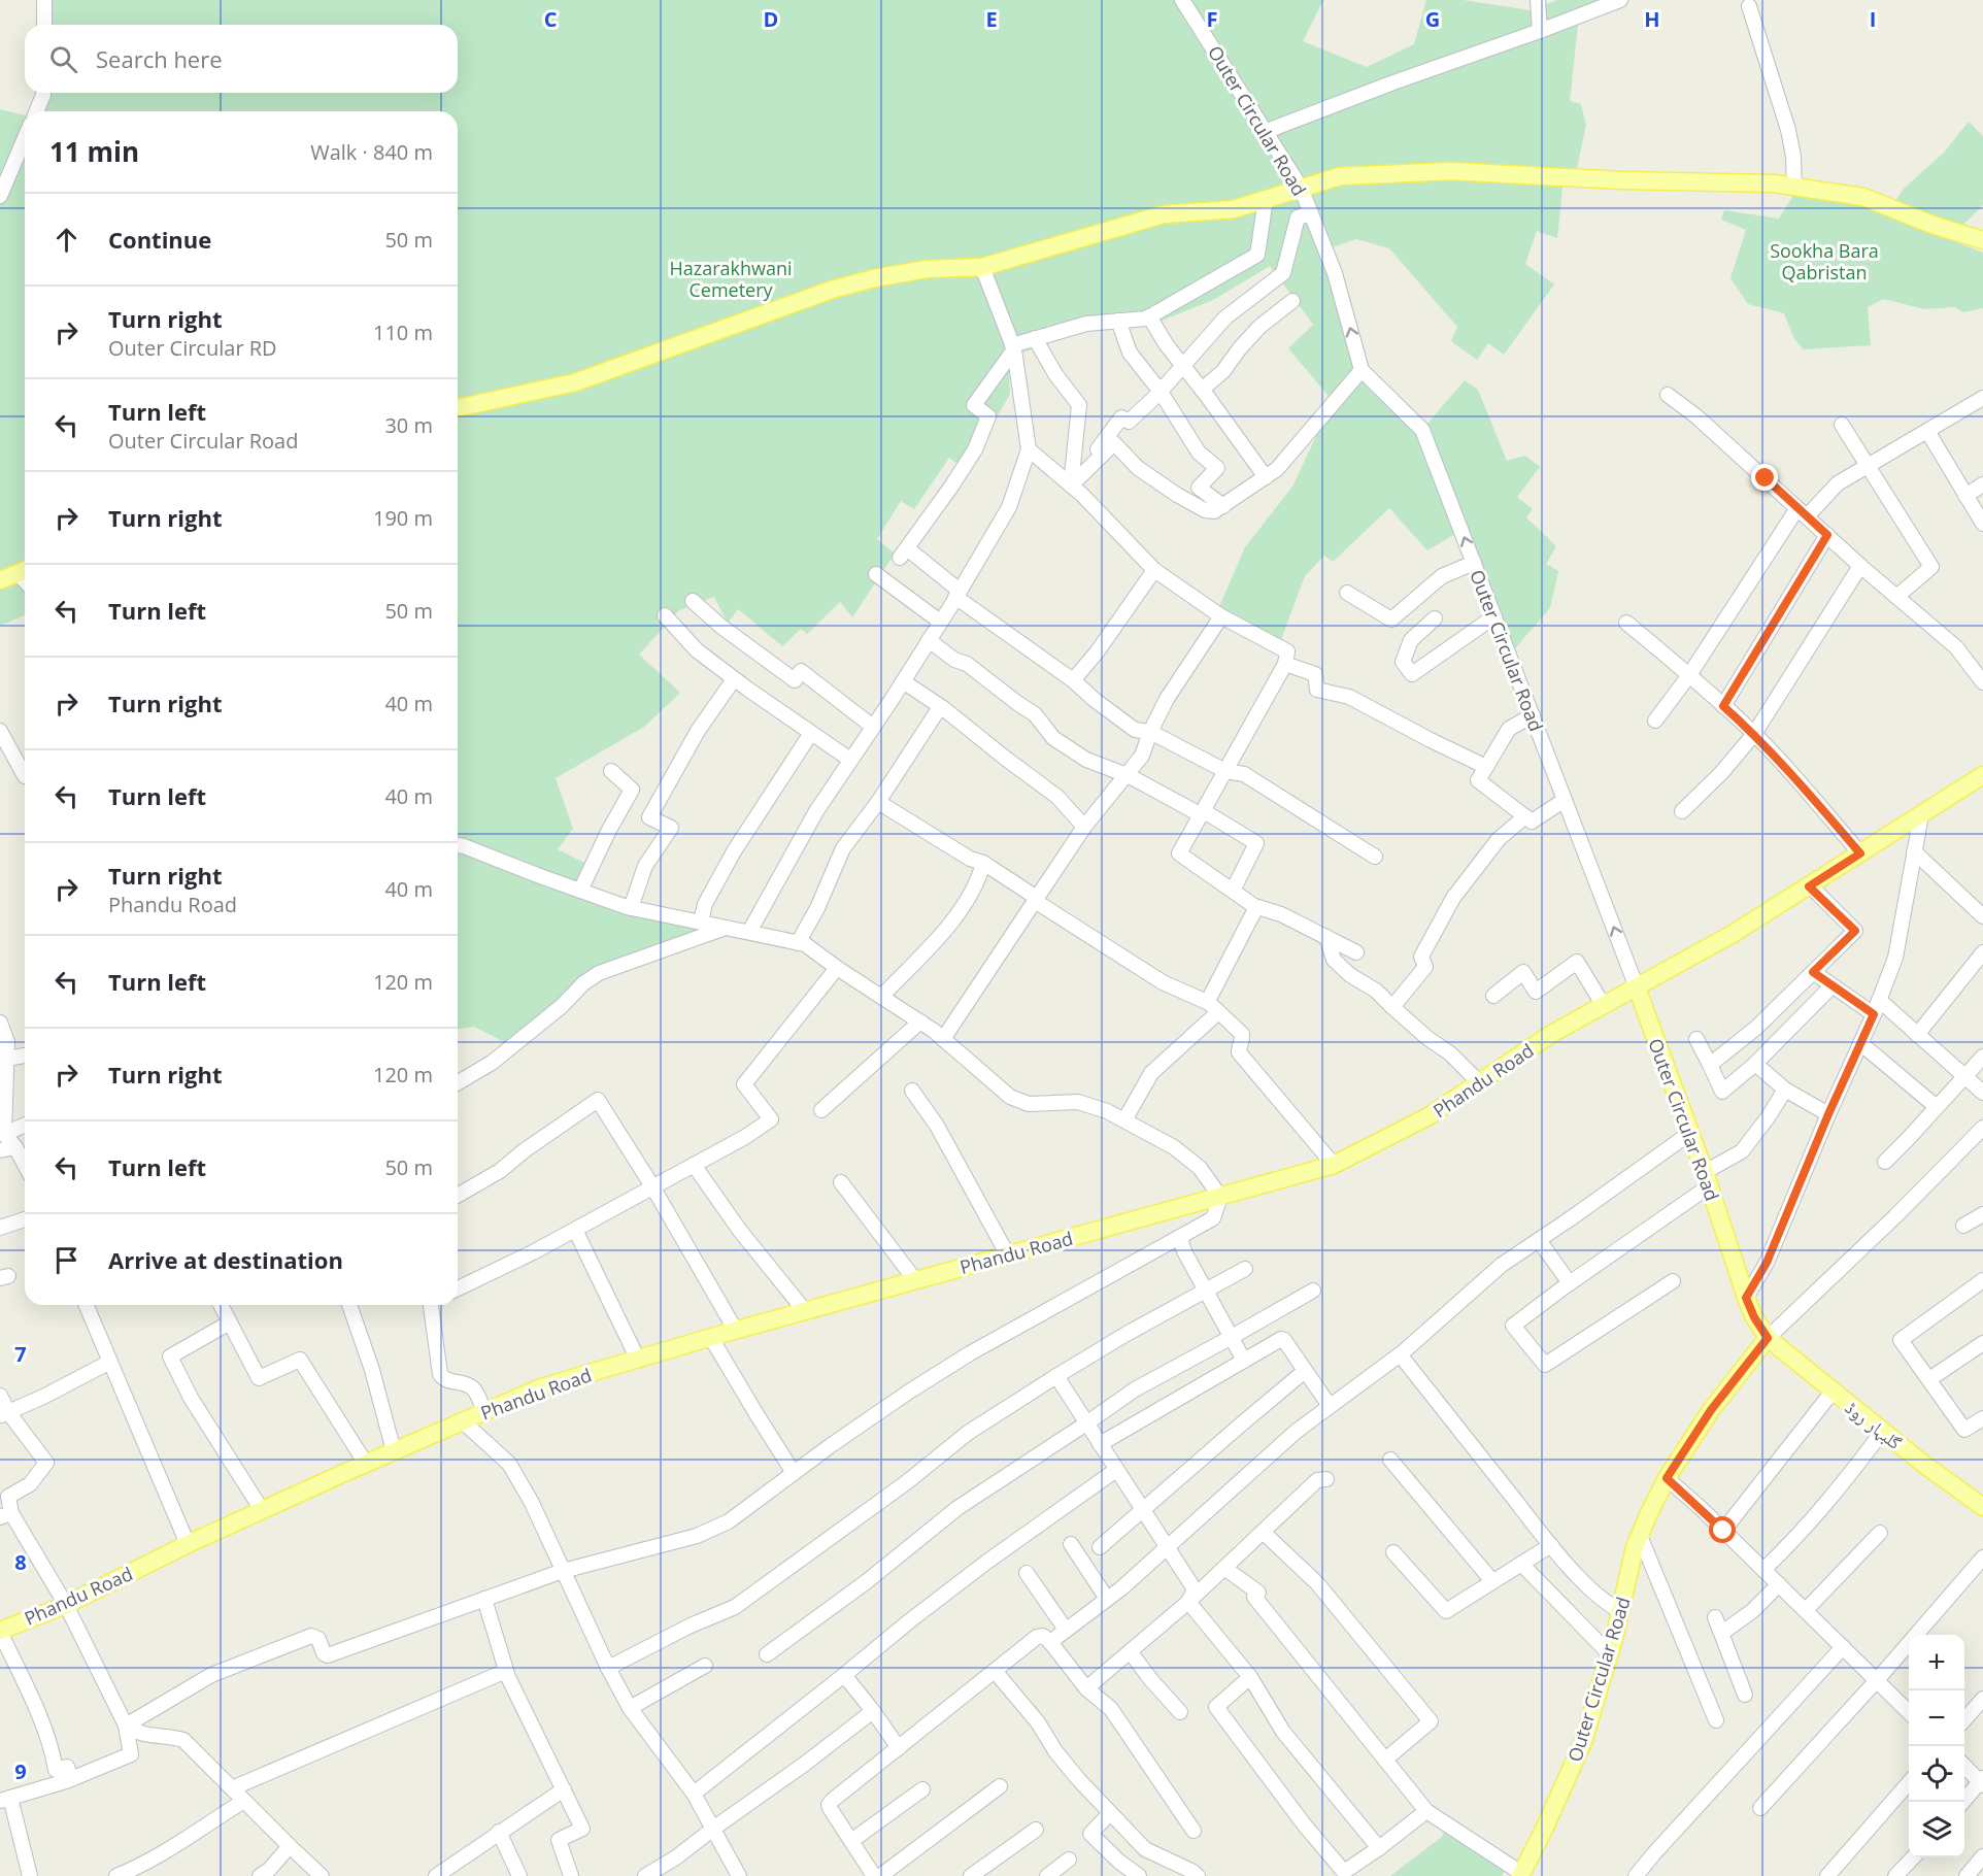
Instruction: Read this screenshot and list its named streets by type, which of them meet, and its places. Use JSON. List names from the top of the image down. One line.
{"streets":{"main road":["Outer Circular Road","Phandu Road","گلبہار روڈ"]},"crossings":[["Outer Circular Road","Phandu Road"],["Outer Circular Road","گلبہار روڈ"]],"parks":["Sookha Bara Qabristan","Hazarakhwani Cemetery"],"page":{"search":"Search here","heading":["11 min","Walk · 840 m"],"list":[["Continue","50 m"],["Turn right","Outer Circular RD","110 m"],["Turn left","Outer Circular Road","30 m"],["Turn right","190 m"],["Turn left","50 m"],["Turn right","40 m"],["Turn left","40 m"],["Turn right","Phandu Road","40 m"],["Turn left","120 m"],["Turn right","120 m"],["Turn left","50 m"],"Arrive at destination"],"map_buttons":["+","−"]},"grid":{"columns":["C","D","E","F","G","H","I"],"rows":["7","8","9"]}}
